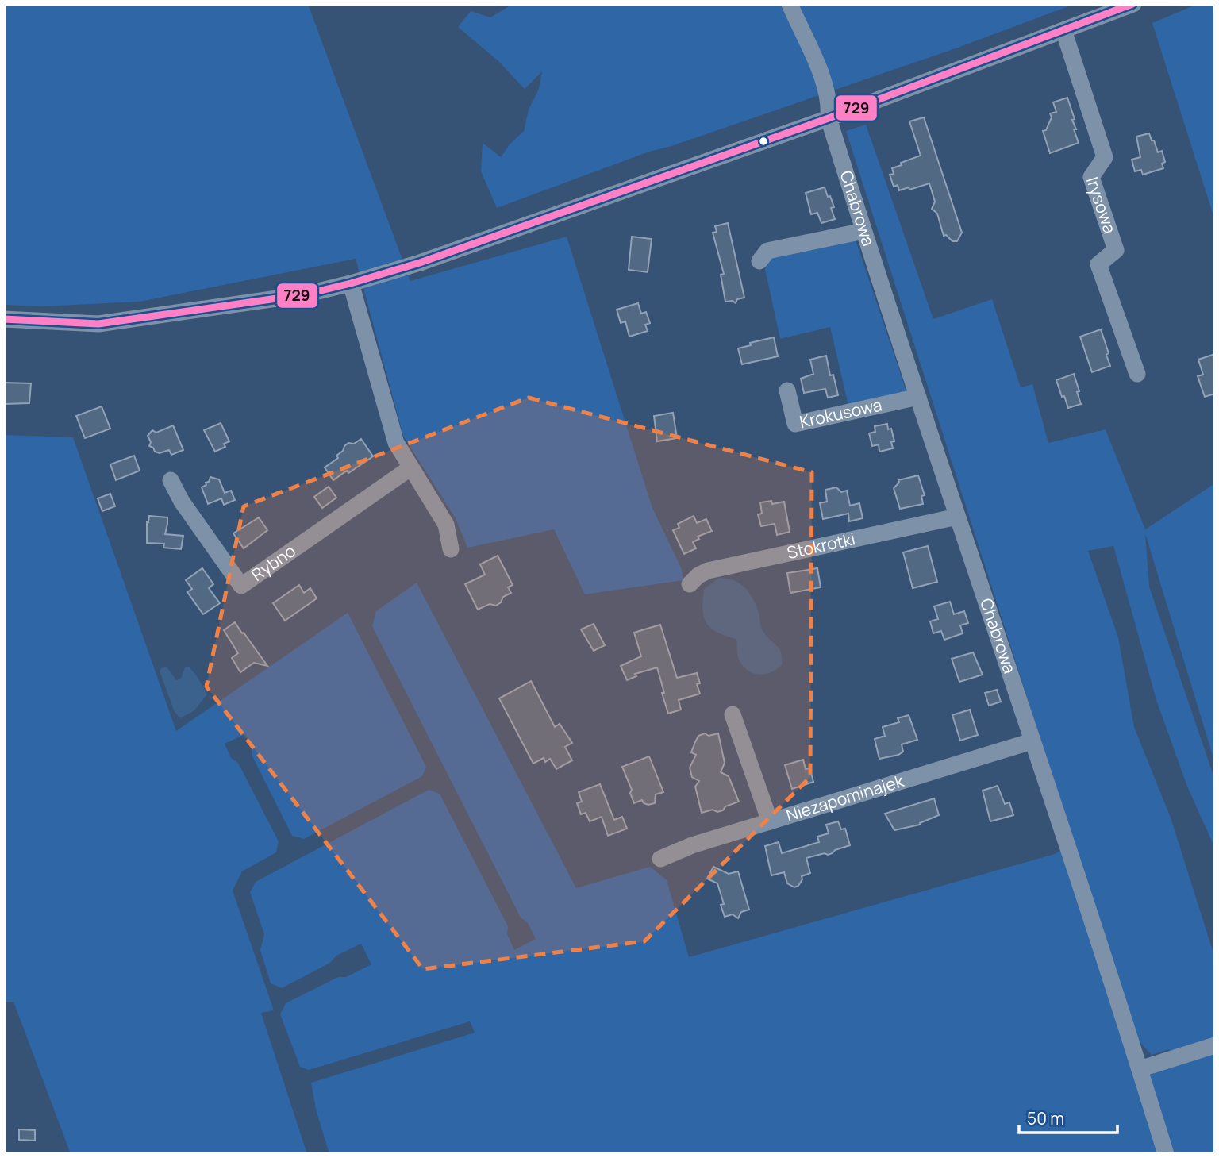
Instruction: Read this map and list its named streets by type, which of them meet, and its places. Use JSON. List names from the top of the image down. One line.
{"streets":{"street":["Irysowa","Chabrowa","Krokusowa","Stokrotki","Rybno","Niezapominajek"]},"crossings":[["Chabrowa","Krokusowa"],["Chabrowa","Stokrotki"],["Chabrowa","Niezapominajek"]],"lines":["transit line 729"],"scale_bar":"50 m"}
